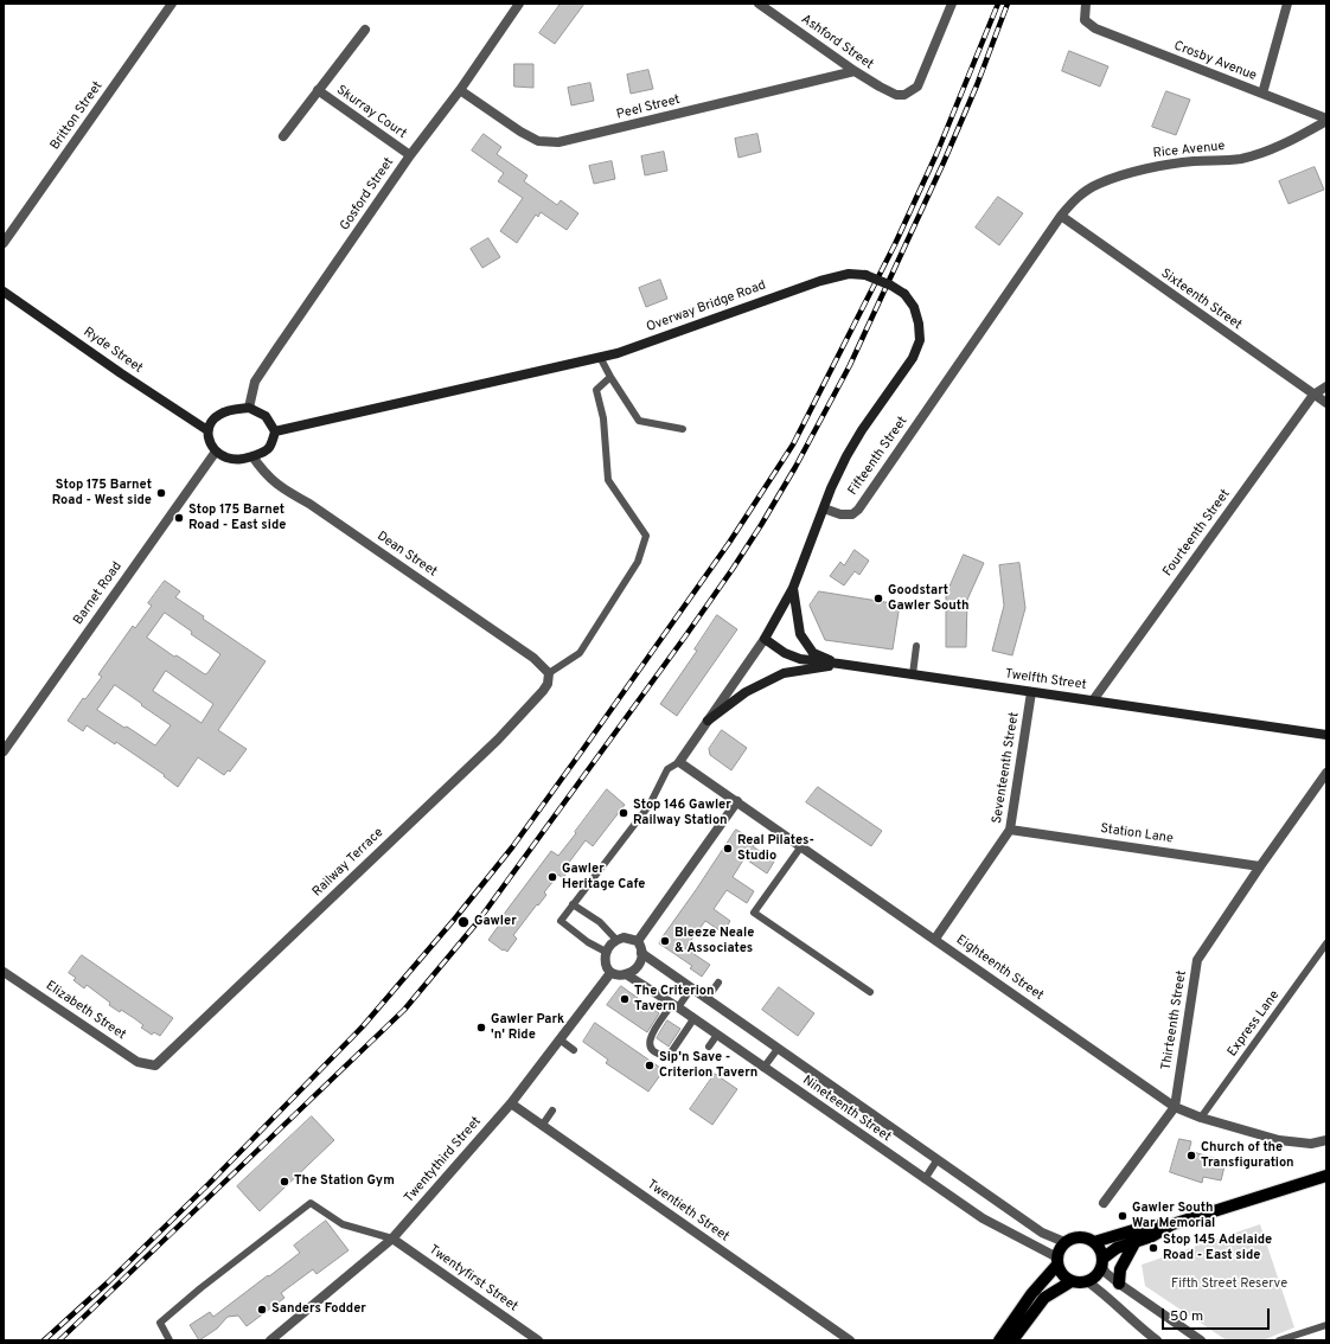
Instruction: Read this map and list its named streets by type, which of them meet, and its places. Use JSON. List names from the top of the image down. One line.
{"streets":{"main road":["Overway Bridge Road","Ryde Street","Twelfth Street"],"street":["Ashford Street","Crosby Avenue","Peel Street","Skurray Court","Britton Street","Rice Avenue","Gosford Street","Sixteenth Street","Fifteenth Street","Fourteenth Street","Dean Street","Barnet Road","Seventeenth Street","Station Lane","Railway Terrace","Eighteenth Street","Elizabeth Street","Thirteenth Street","Nineteenth Street","Twentythird Street","Twentieth Street","Twentyfirst Street"],"lane":["Express Lane"]},"crossings":[["Ashford Street","Peel Street"],["Crosby Avenue","Rice Avenue"],["Peel Street","Gosford Street"],["Skurray Court","Gosford Street"],["Rice Avenue","Sixteenth Street"],["Rice Avenue","Fifteenth Street"],["Gosford Street","Overway Bridge Road"],["Gosford Street","Ryde Street"],["Gosford Street","Dean Street"],["Gosford Street","Barnet Road"],["Sixteenth Street","Fifteenth Street"],["Sixteenth Street","Fourteenth Street"],["Overway Bridge Road","Ryde Street"],["Overway Bridge Road","Fifteenth Street"],["Overway Bridge Road","Dean Street"],["Overway Bridge Road","Barnet Road"],["Ryde Street","Dean Street"],["Ryde Street","Barnet Road"],["Fourteenth Street","Twelfth Street"],["Dean Street","Barnet Road"],["Dean Street","Railway Terrace"],["Twelfth Street","Seventeenth Street"],["Seventeenth Street","Station Lane"],["Seventeenth Street","Eighteenth Street"],["Station Lane","Thirteenth Street"],["Railway Terrace","Elizabeth Street"],["Eighteenth Street","Thirteenth Street"],["Eighteenth Street","Express Lane"],["Nineteenth Street","Twentythird Street"],["Twentythird Street","Twentieth Street"],["Twentythird Street","Twentyfirst Street"]],"parks":["Fifth Street Reserve"],"places":["Stop 175 Barnet Road - West side","Stop 175 Barnet Road - East side","Goodstart Gawler South","Stop 146 Gawler Railway Station","Real Pilates- Studio","Gawler Heritage Cafe","Gawler","Bleeze Neale & Associates","The Criterion Tavern","Gawler Park 'n' Ride","Sip'n Save - Criterion Tavern","Church of the Transfiguration","The Station Gym","Gawler South War Memorial","Stop 145 Adelaide Road - East side","Sanders Fodder"],"scale_bar":"50 m"}
